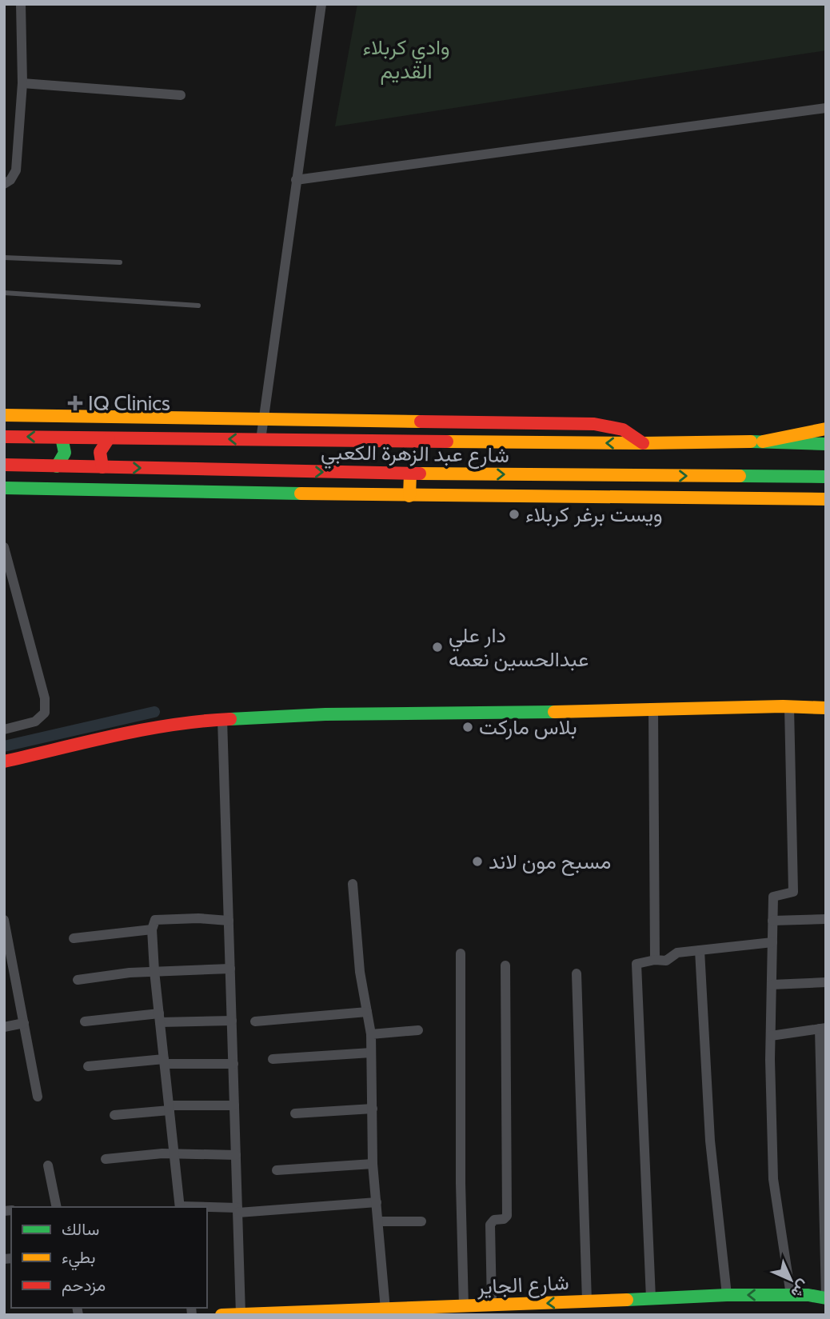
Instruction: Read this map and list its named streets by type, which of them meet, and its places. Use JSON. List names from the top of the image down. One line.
{"streets":{"main road":["شارع عبد الزهرة الكعبي","شارع الجاير"]},"parks":["وادي كربلاء القديم"],"places":{"health":["IQ Clinics"],"other":["ويست برغر كربلاء","دار علي عبدالحسين نعمه","بلاس ماركت","مسبح مون لاند"]},"legend":["سالك","بطيء","مزدحم"],"north":"bottom right"}
